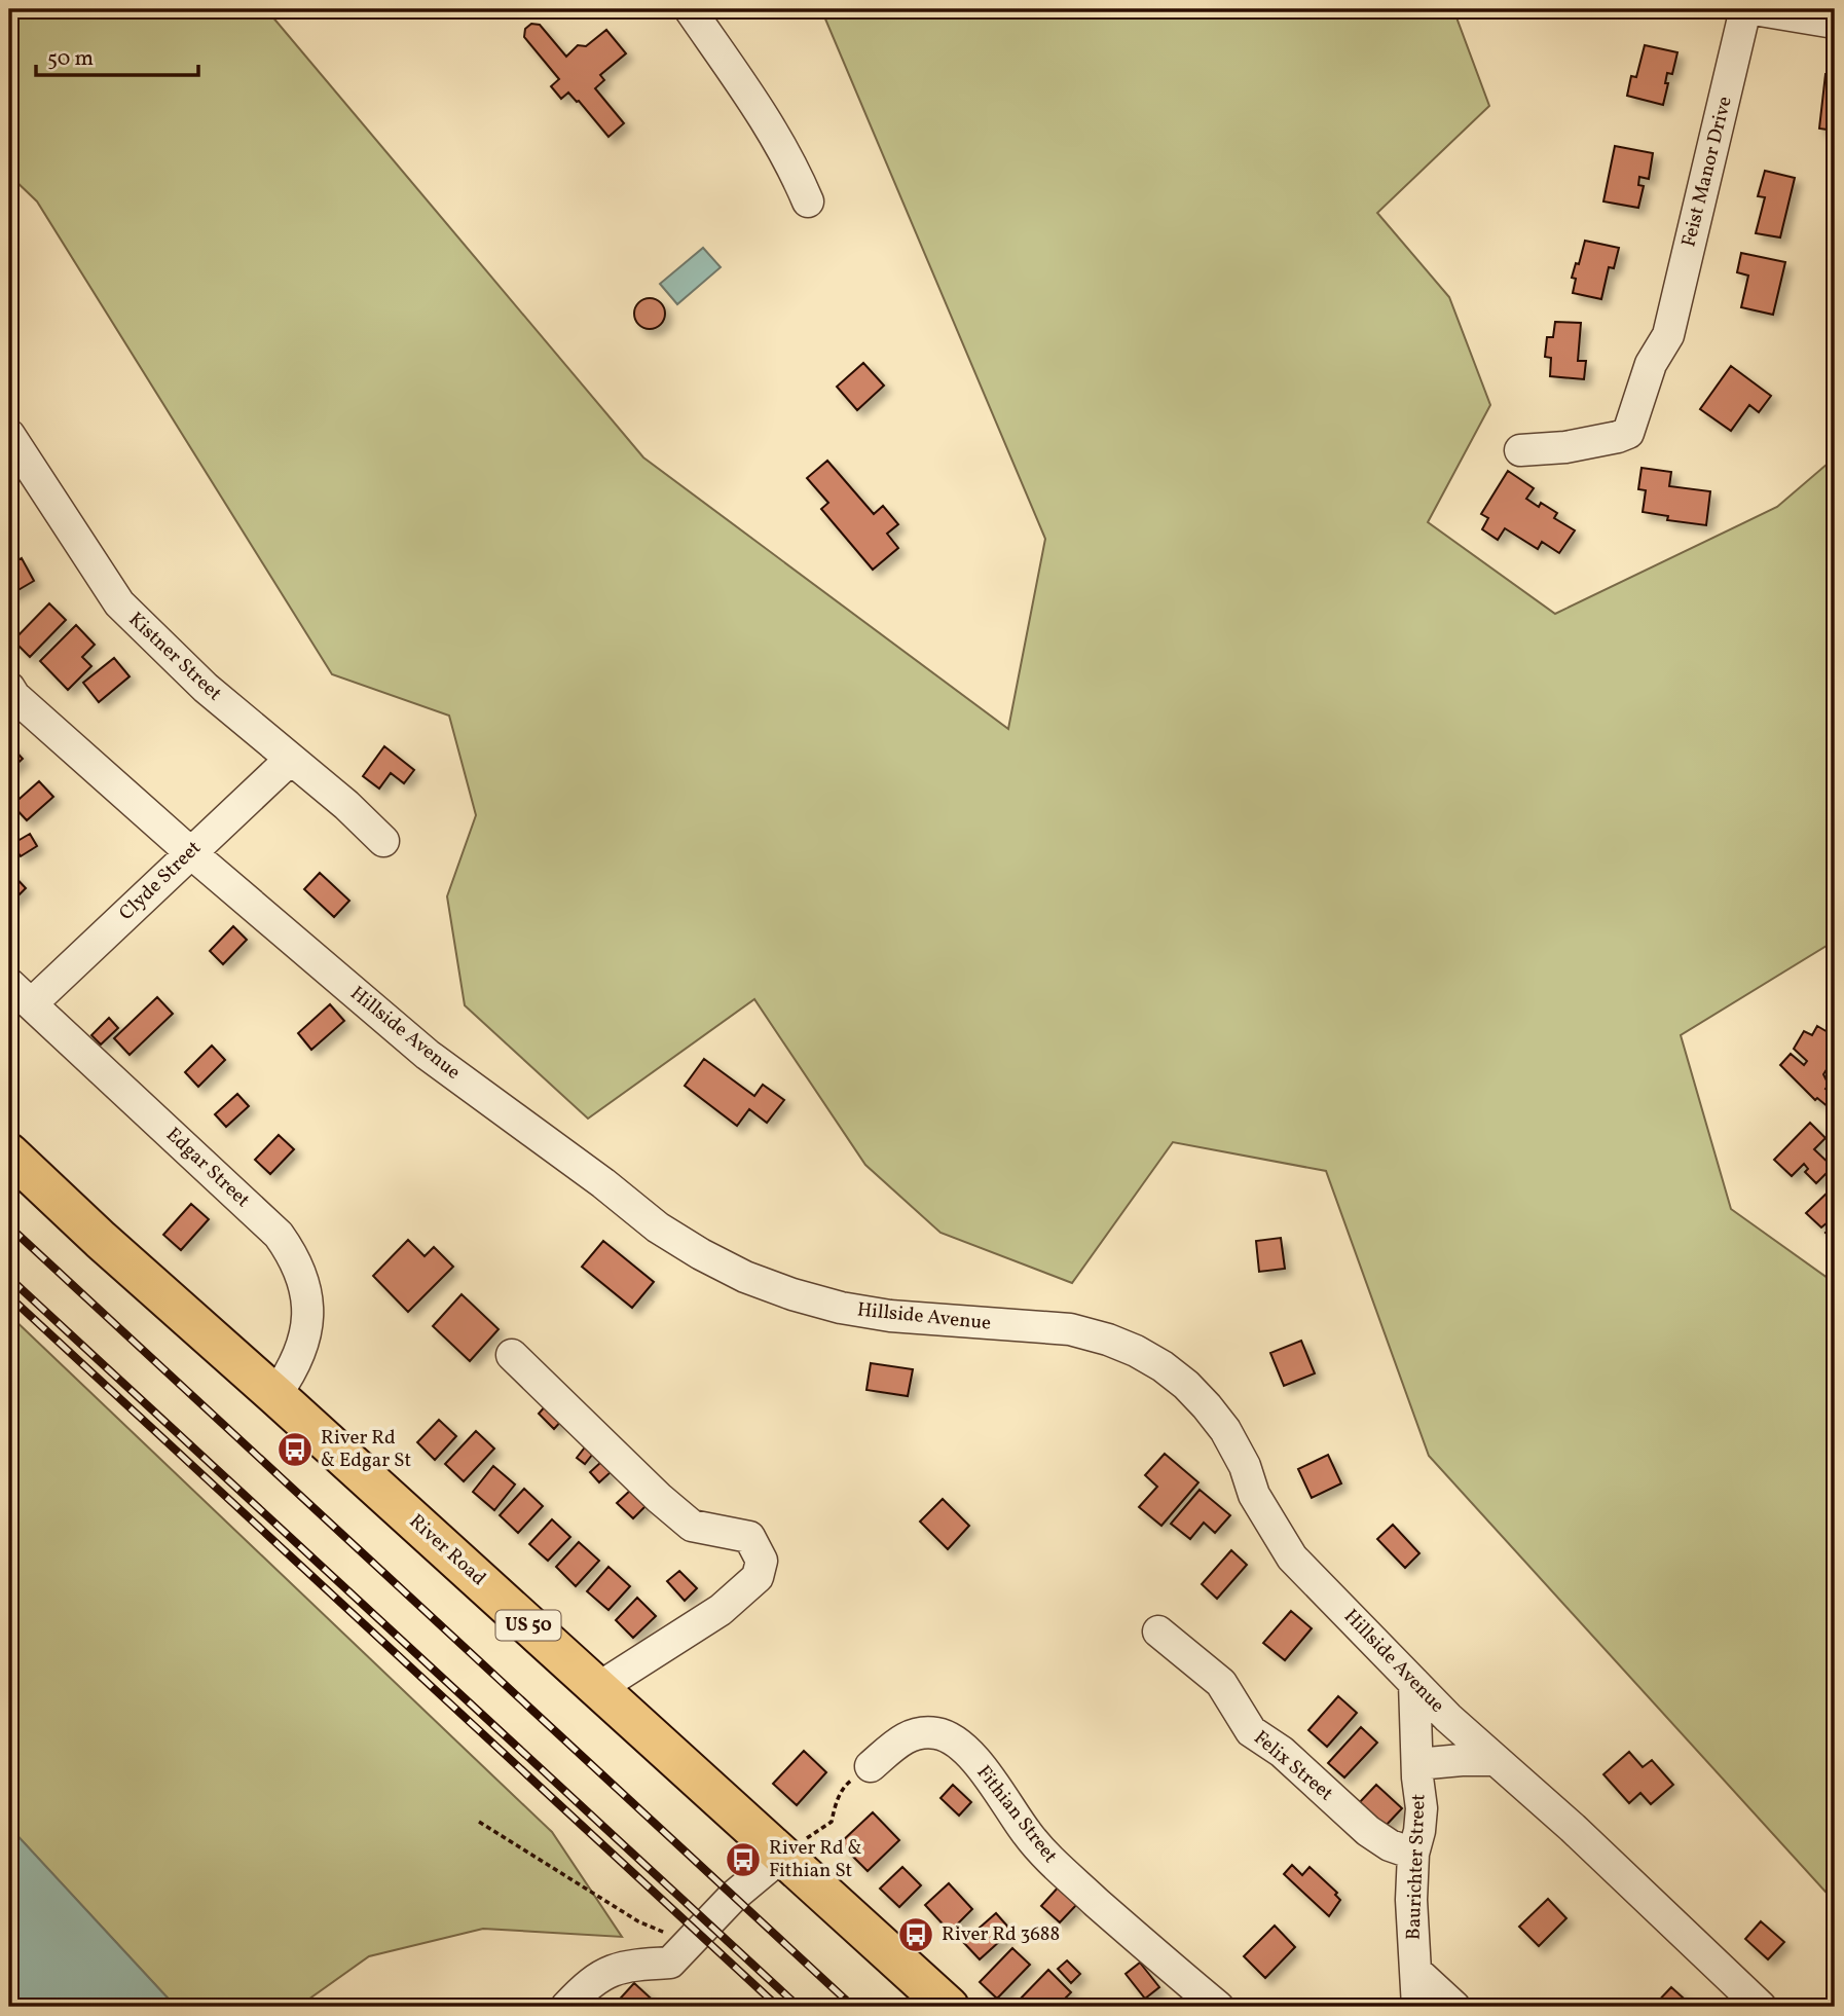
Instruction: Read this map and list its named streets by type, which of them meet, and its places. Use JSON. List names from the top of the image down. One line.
{"streets":{"main road":["River Road","US 50"],"street":["Feist Manor Drive","Kistner Street","Clyde Street","Hillside Avenue","Edgar Street","Felix Street","Fithian Street","Baurichter Street"]},"crossings":[["Kistner Street","Clyde Street"],["Clyde Street","Hillside Avenue"],["Clyde Street","Edgar Street"],["Hillside Avenue","Baurichter Street"],["Edgar Street","River Road"],["Felix Street","Baurichter Street"]],"places":{"bus stop":["River Rd & Edgar St","River Rd & Fithian St","River Rd 3688"]},"scale_bar":"50 m"}
